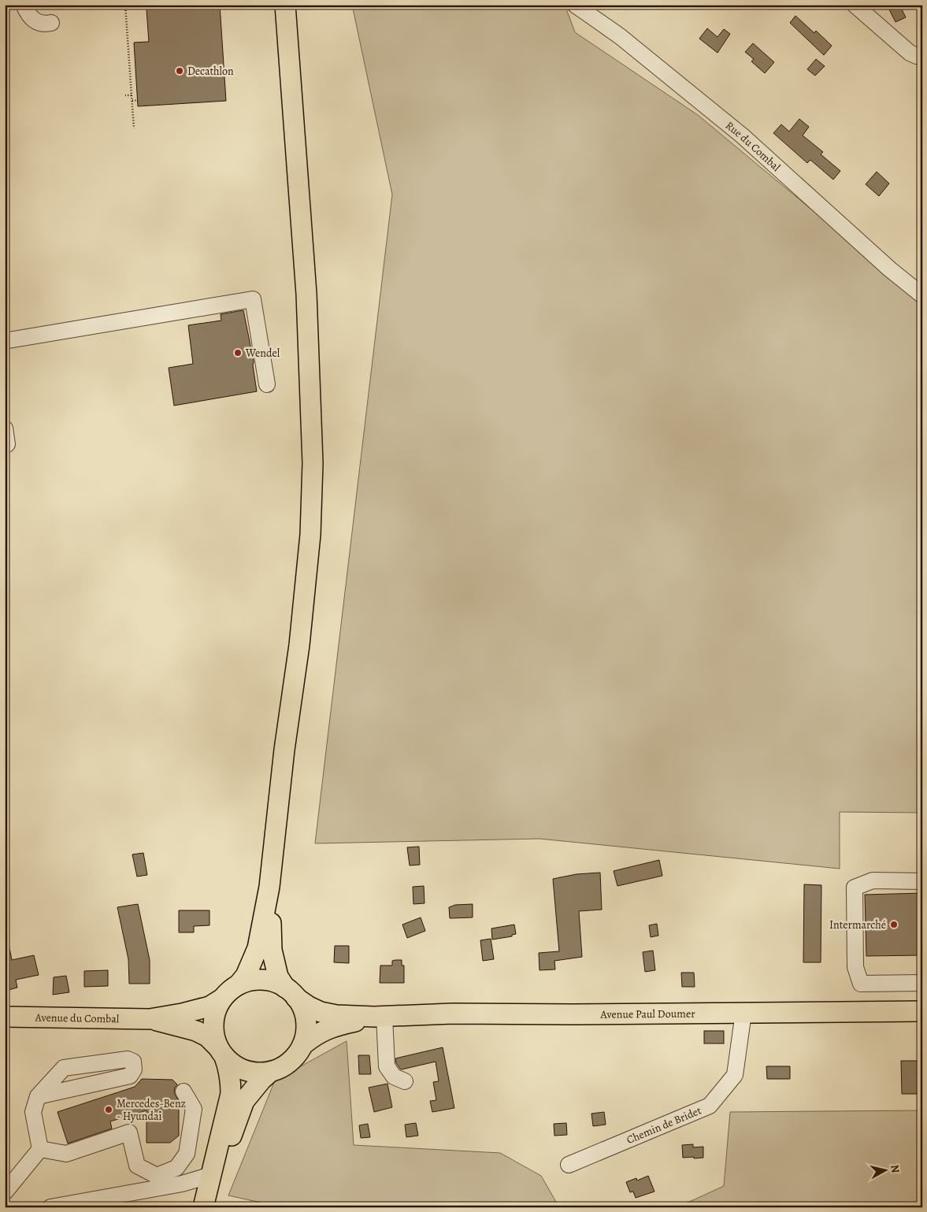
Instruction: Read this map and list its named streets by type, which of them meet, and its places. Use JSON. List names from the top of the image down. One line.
{"streets":{"main road":["Avenue Paul Doumer","Avenue du Combal"],"street":["Rue du Combal","Chemin de Bridet"]},"crossings":[["Avenue Paul Doumer","Chemin de Bridet"]],"places":["Decathlon","Wendel","Intermarché","Mercedes-Benz - Hyundai"],"north":"right"}
